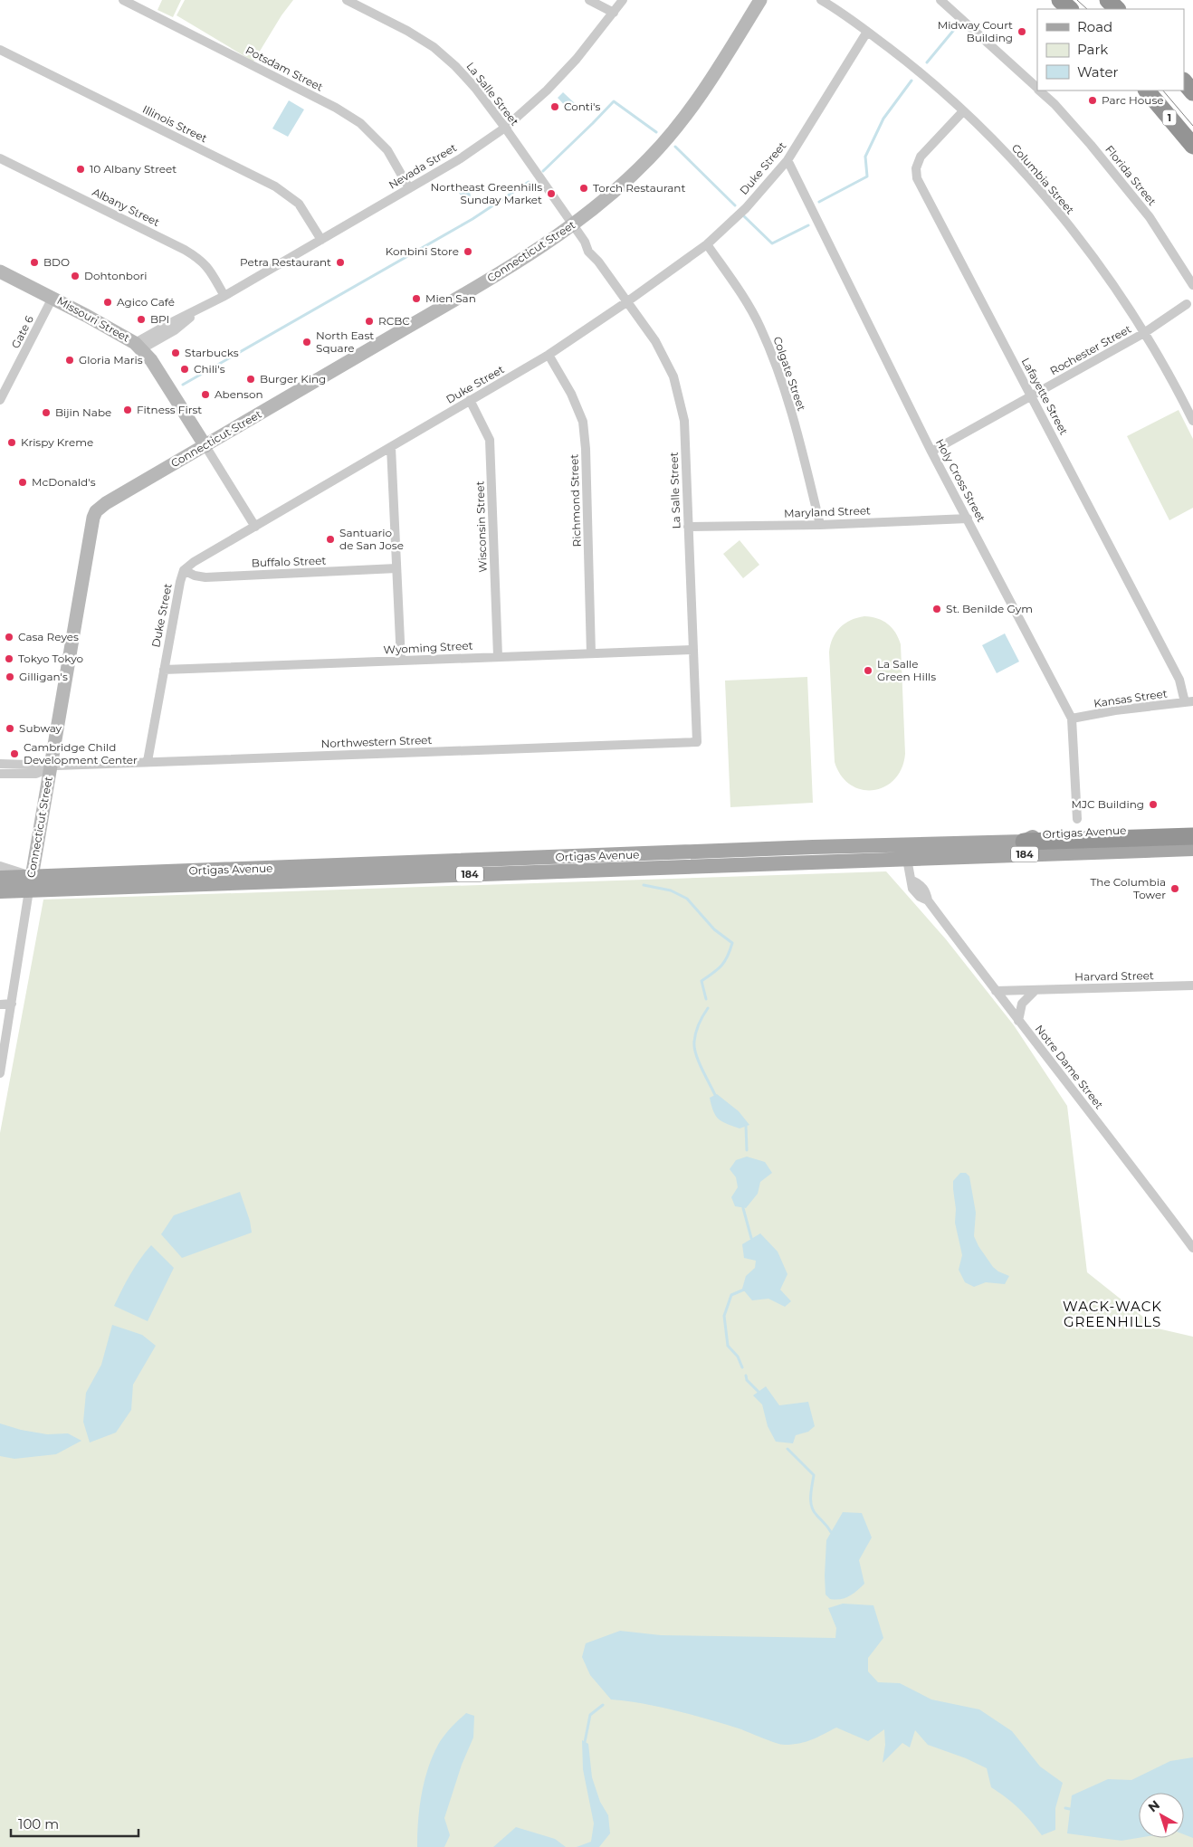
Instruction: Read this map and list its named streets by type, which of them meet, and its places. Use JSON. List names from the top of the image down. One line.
{"streets":{"highway":["1"],"main road":["Ortigas Avenue","184"],"street":["Potsdam Street","La Salle Street","Illinois Street","Nevada Street","Duke Street","Florida Street","Columbia Street","Albany Street","Connecticut Street","Missouri Street","Gate 6","Rochester Street","Colgate Street","Lafayette Street","Holy Cross Street","Richmond Street","Maryland Street","Wisconsin Street","Buffalo Street","Wyoming Street","Kansas Street","Northwestern Street","Harvard Street","Notre Dame Street"]},"crossings":[["Potsdam Street","Nevada Street"],["La Salle Street","Nevada Street"],["La Salle Street","Duke Street"],["La Salle Street","Connecticut Street"],["La Salle Street","Maryland Street"],["La Salle Street","Wyoming Street"],["La Salle Street","Northwestern Street"],["Illinois Street","Nevada Street"],["Nevada Street","Albany Street"],["Nevada Street","Missouri Street"],["Duke Street","Columbia Street"],["Duke Street","Missouri Street"],["Duke Street","Colgate Street"],["Duke Street","Holy Cross Street"],["Duke Street","Richmond Street"],["Duke Street","Wisconsin Street"],["Duke Street","Buffalo Street"],["Duke Street","Wyoming Street"],["Duke Street","Northwestern Street"],["Columbia Street","Rochester Street"],["Columbia Street","Lafayette Street"],["Connecticut Street","Missouri Street"],["Connecticut Street","Northwestern Street"],["Connecticut Street","Ortigas Avenue"],["Missouri Street","Gate 6"],["Rochester Street","Lafayette Street"],["Rochester Street","Holy Cross Street"],["Colgate Street","Maryland Street"],["Lafayette Street","Kansas Street"],["Holy Cross Street","Maryland Street"],["Holy Cross Street","Kansas Street"],["Richmond Street","Wyoming Street"],["Wisconsin Street","Wyoming Street"],["Ortigas Avenue","Notre Dame Street"],["Harvard Street","Notre Dame Street"]],"districts":["WACK-WACK GREENHILLS"],"places":["Midway Court Building","Parc House","Conti's","10 Albany Street","Torch Restaurant","Northeast Greenhills Sunday Market","Konbini Store","BDO","Petra Restaurant","Dohtonbori","Mien San","Agico Café","BPI","RCBC","North East Square","Starbucks","Gloria Maris","Chili's","Burger King","Abenson","Fitness First","Bijin Nabe","Krispy Kreme","McDonald's","Santuario de San Jose","St. Benilde Gym","Casa Reyes","Tokyo Tokyo","La Salle Green Hills","Gilligan's","Subway","Cambridge Child Development Center","MJC Building","The Columbia Tower"],"legend":["Road","Park","Water"],"scale_bar":"100 m","north":"top left"}
